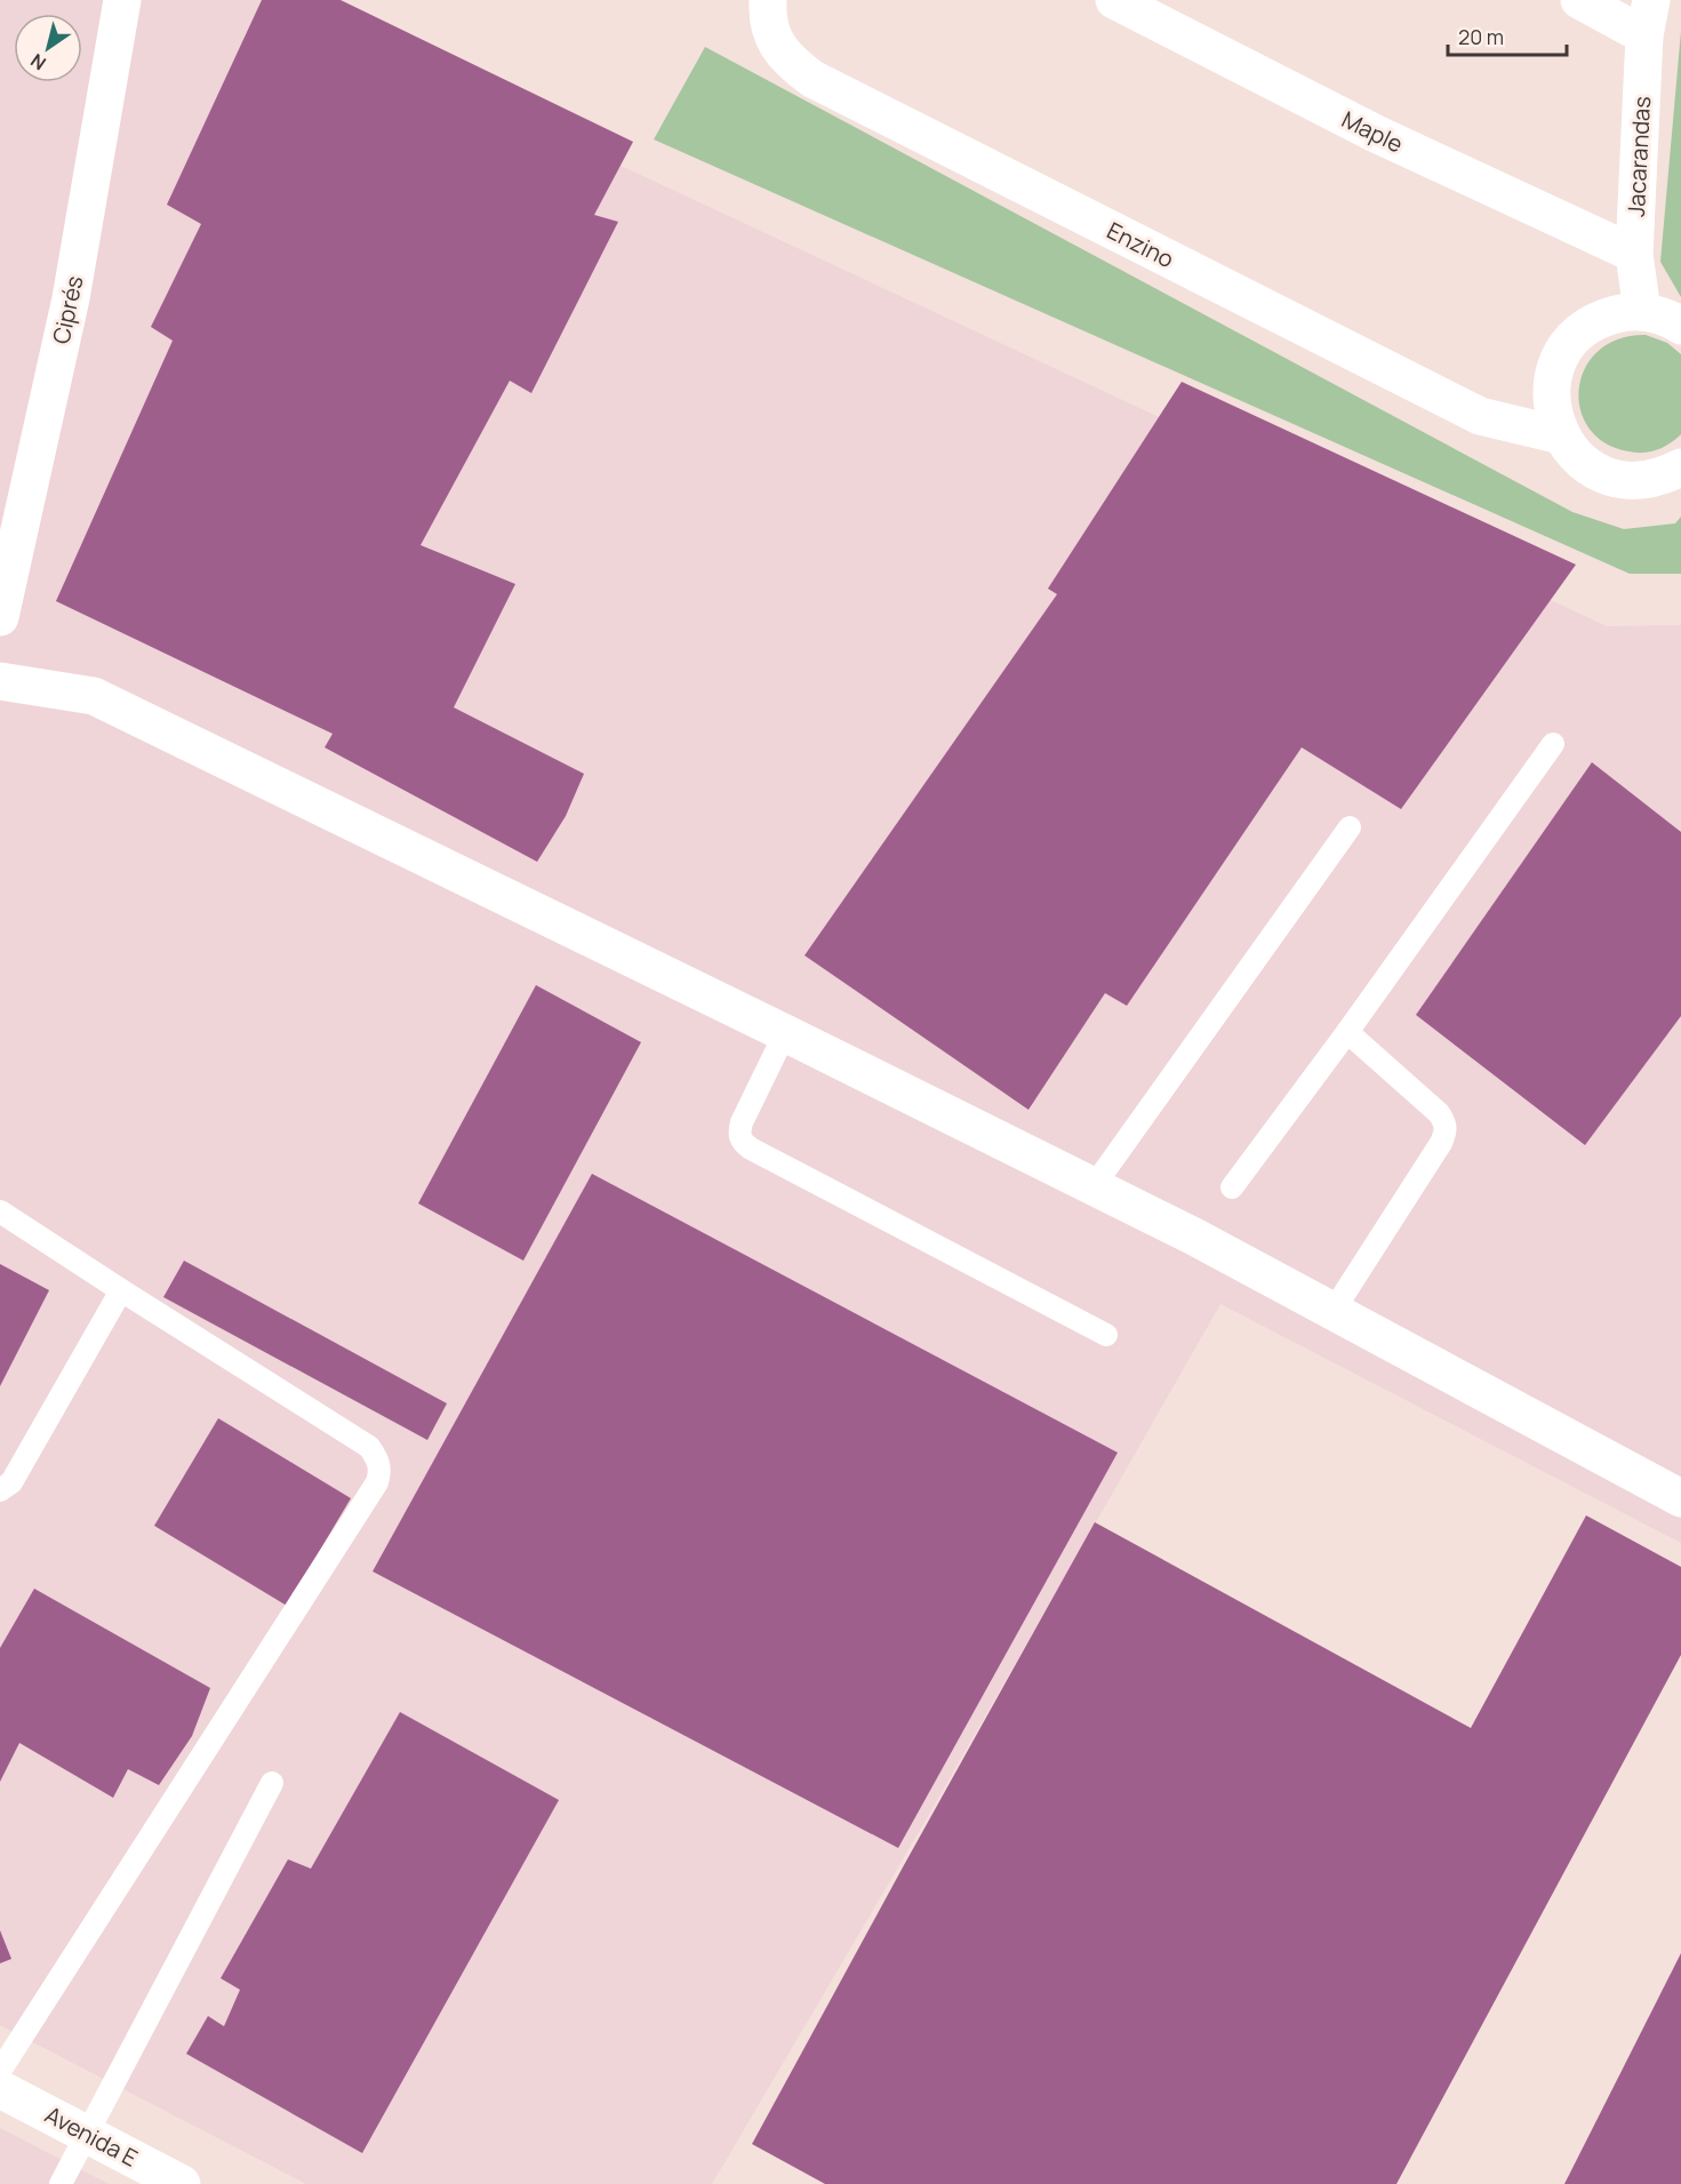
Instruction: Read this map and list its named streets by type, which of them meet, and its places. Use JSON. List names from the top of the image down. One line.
{"streets":{"street":["Maple","Jacarandas","Enzino","Ciprés","Avenida E"]},"crossings":[["Maple","Jacarandas"]],"scale_bar":"20 m","north":"bottom left"}
